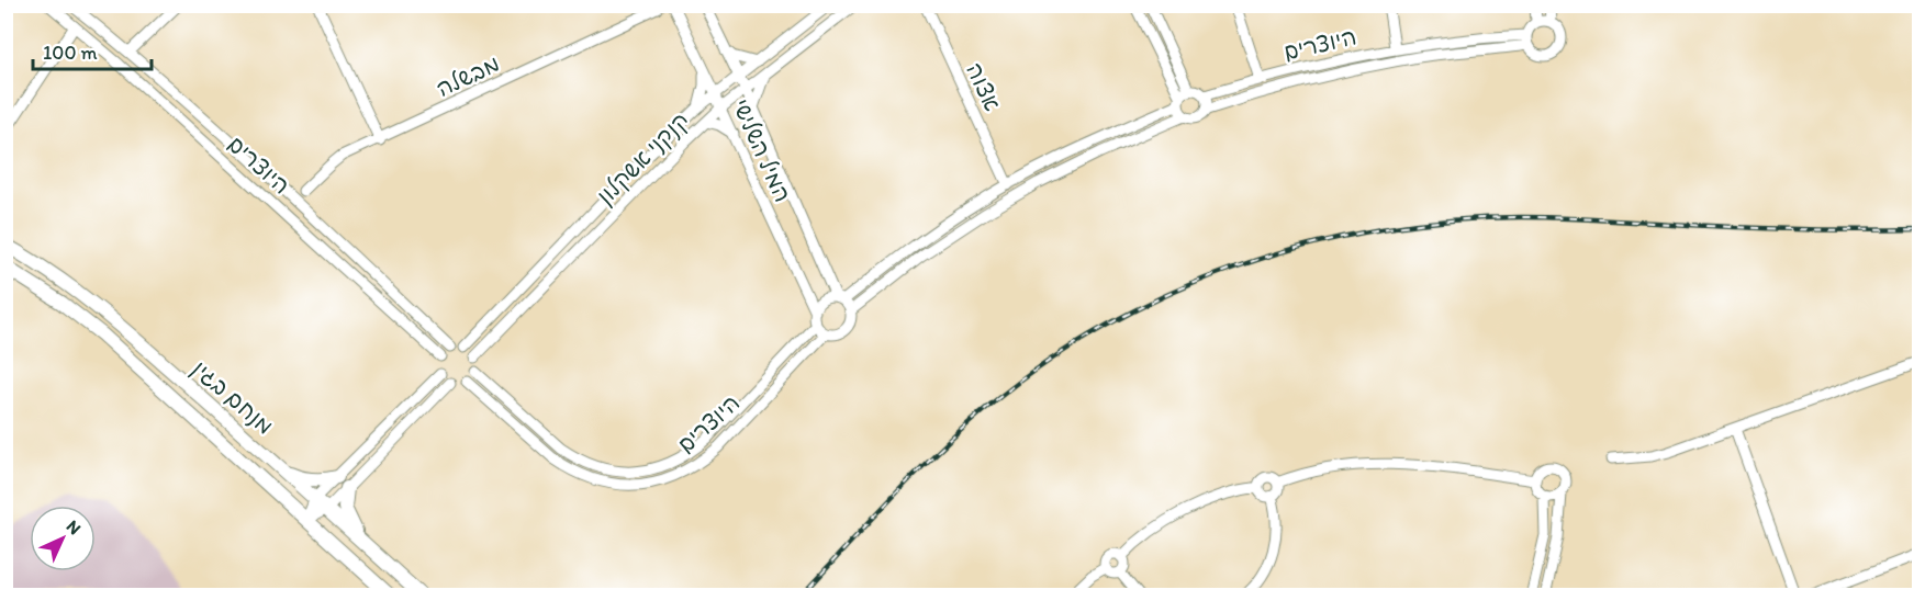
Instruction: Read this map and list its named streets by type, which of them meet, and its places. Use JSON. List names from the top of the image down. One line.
{"streets":{"main road":["מנחם בגין"],"street":["היוצרים","מבשלה","אצוה","המיל השלישי","קנקני אשקלון"]},"crossings":[["היוצרים","המיל השלישי"],["היוצרים","קנקני אשקלון"],["מבשלה","המיל השלישי"],["המיל השלישי","קנקני אשקלון"]],"scale_bar":"100 m","north":"top right"}
